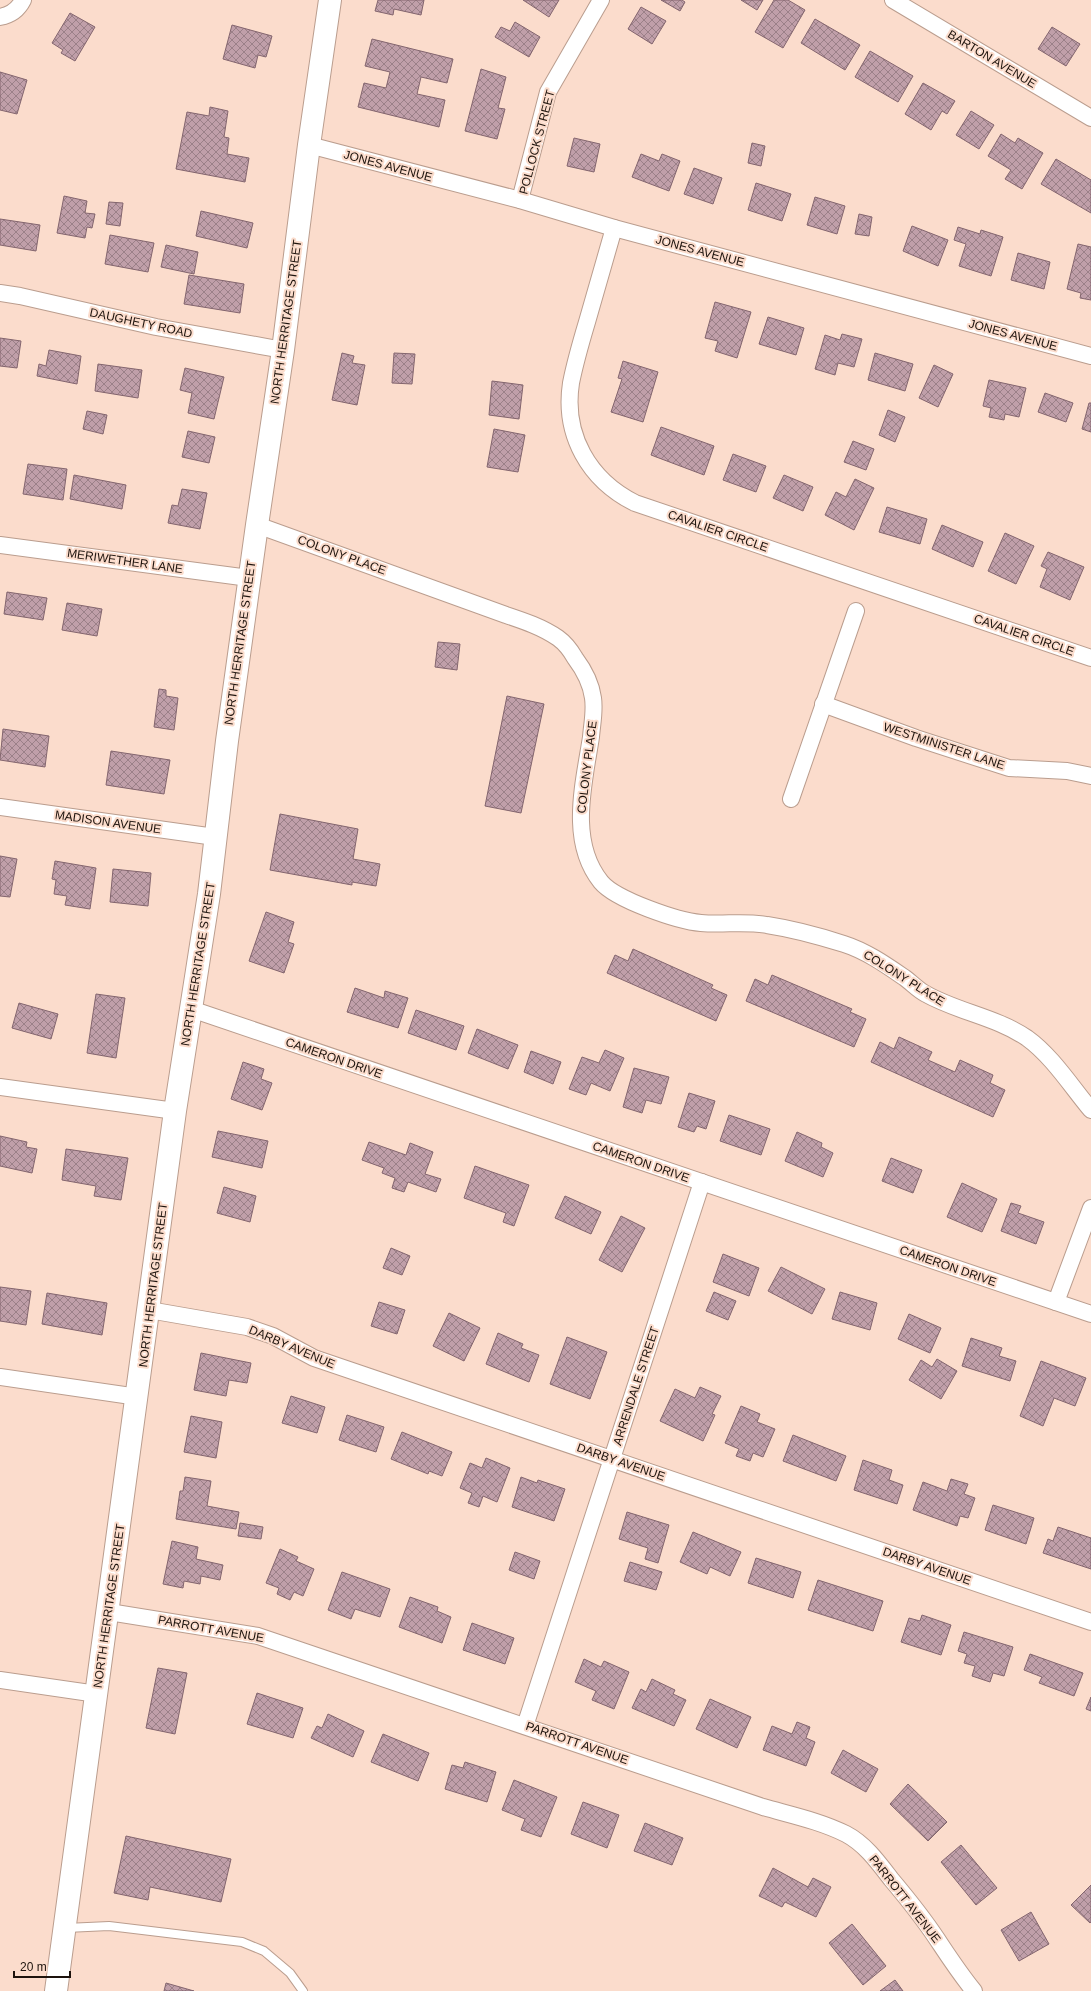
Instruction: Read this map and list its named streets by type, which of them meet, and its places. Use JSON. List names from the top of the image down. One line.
{"streets":{"street":["BARTON AVENUE","POLLOCK STREET","JONES AVENUE","NORTH HERRITAGE STREET","DAUGHETY ROAD","CAVALIER CIRCLE","COLONY PLACE","MERIWETHER LANE","WESTMINISTER LANE","MADISON AVENUE","CAMERON DRIVE","DARBY AVENUE","ARRENDALE STREET","PARROTT AVENUE"]},"crossings":[["POLLOCK STREET","JONES AVENUE"],["JONES AVENUE","NORTH HERRITAGE STREET"],["JONES AVENUE","CAVALIER CIRCLE"],["NORTH HERRITAGE STREET","DAUGHETY ROAD"],["NORTH HERRITAGE STREET","COLONY PLACE"],["NORTH HERRITAGE STREET","MERIWETHER LANE"],["NORTH HERRITAGE STREET","MADISON AVENUE"],["NORTH HERRITAGE STREET","CAMERON DRIVE"],["NORTH HERRITAGE STREET","DARBY AVENUE"],["NORTH HERRITAGE STREET","PARROTT AVENUE"],["CAMERON DRIVE","ARRENDALE STREET"],["DARBY AVENUE","ARRENDALE STREET"],["ARRENDALE STREET","PARROTT AVENUE"]],"scale_bar":"20 m"}
